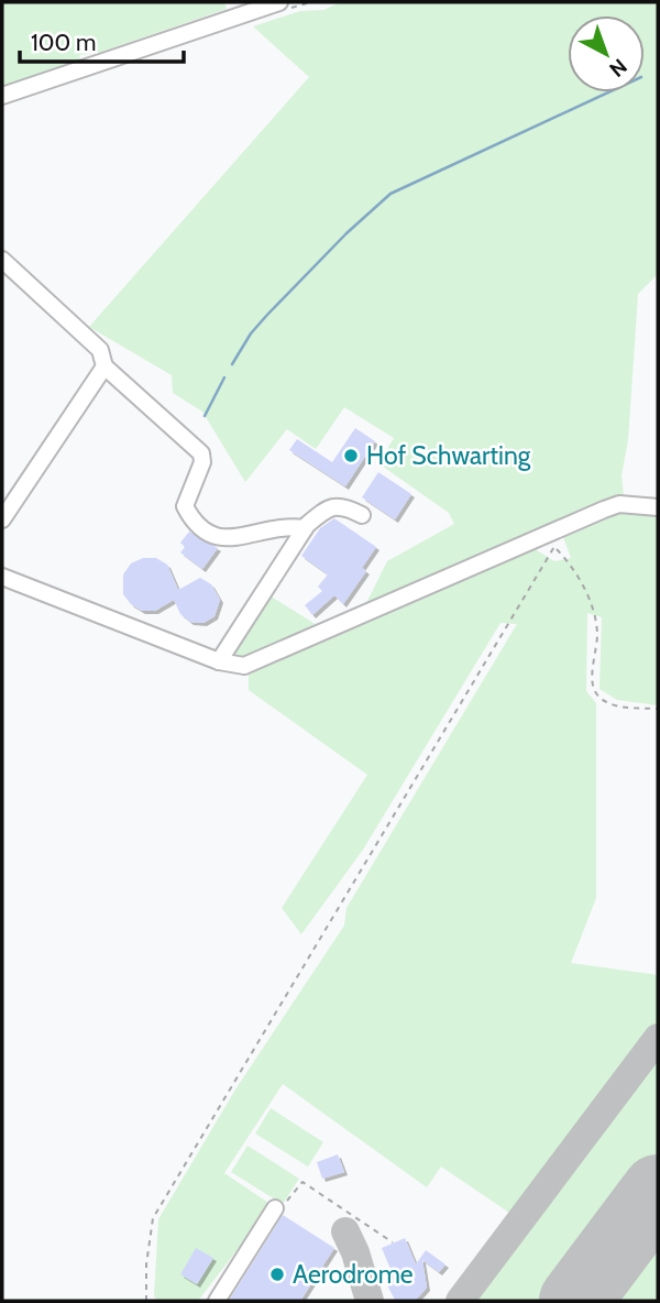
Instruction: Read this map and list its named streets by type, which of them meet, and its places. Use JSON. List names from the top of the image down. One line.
{"places":["Hof Schwarting","Aerodrome"],"scale_bar":"100 m","north":"bottom right"}
